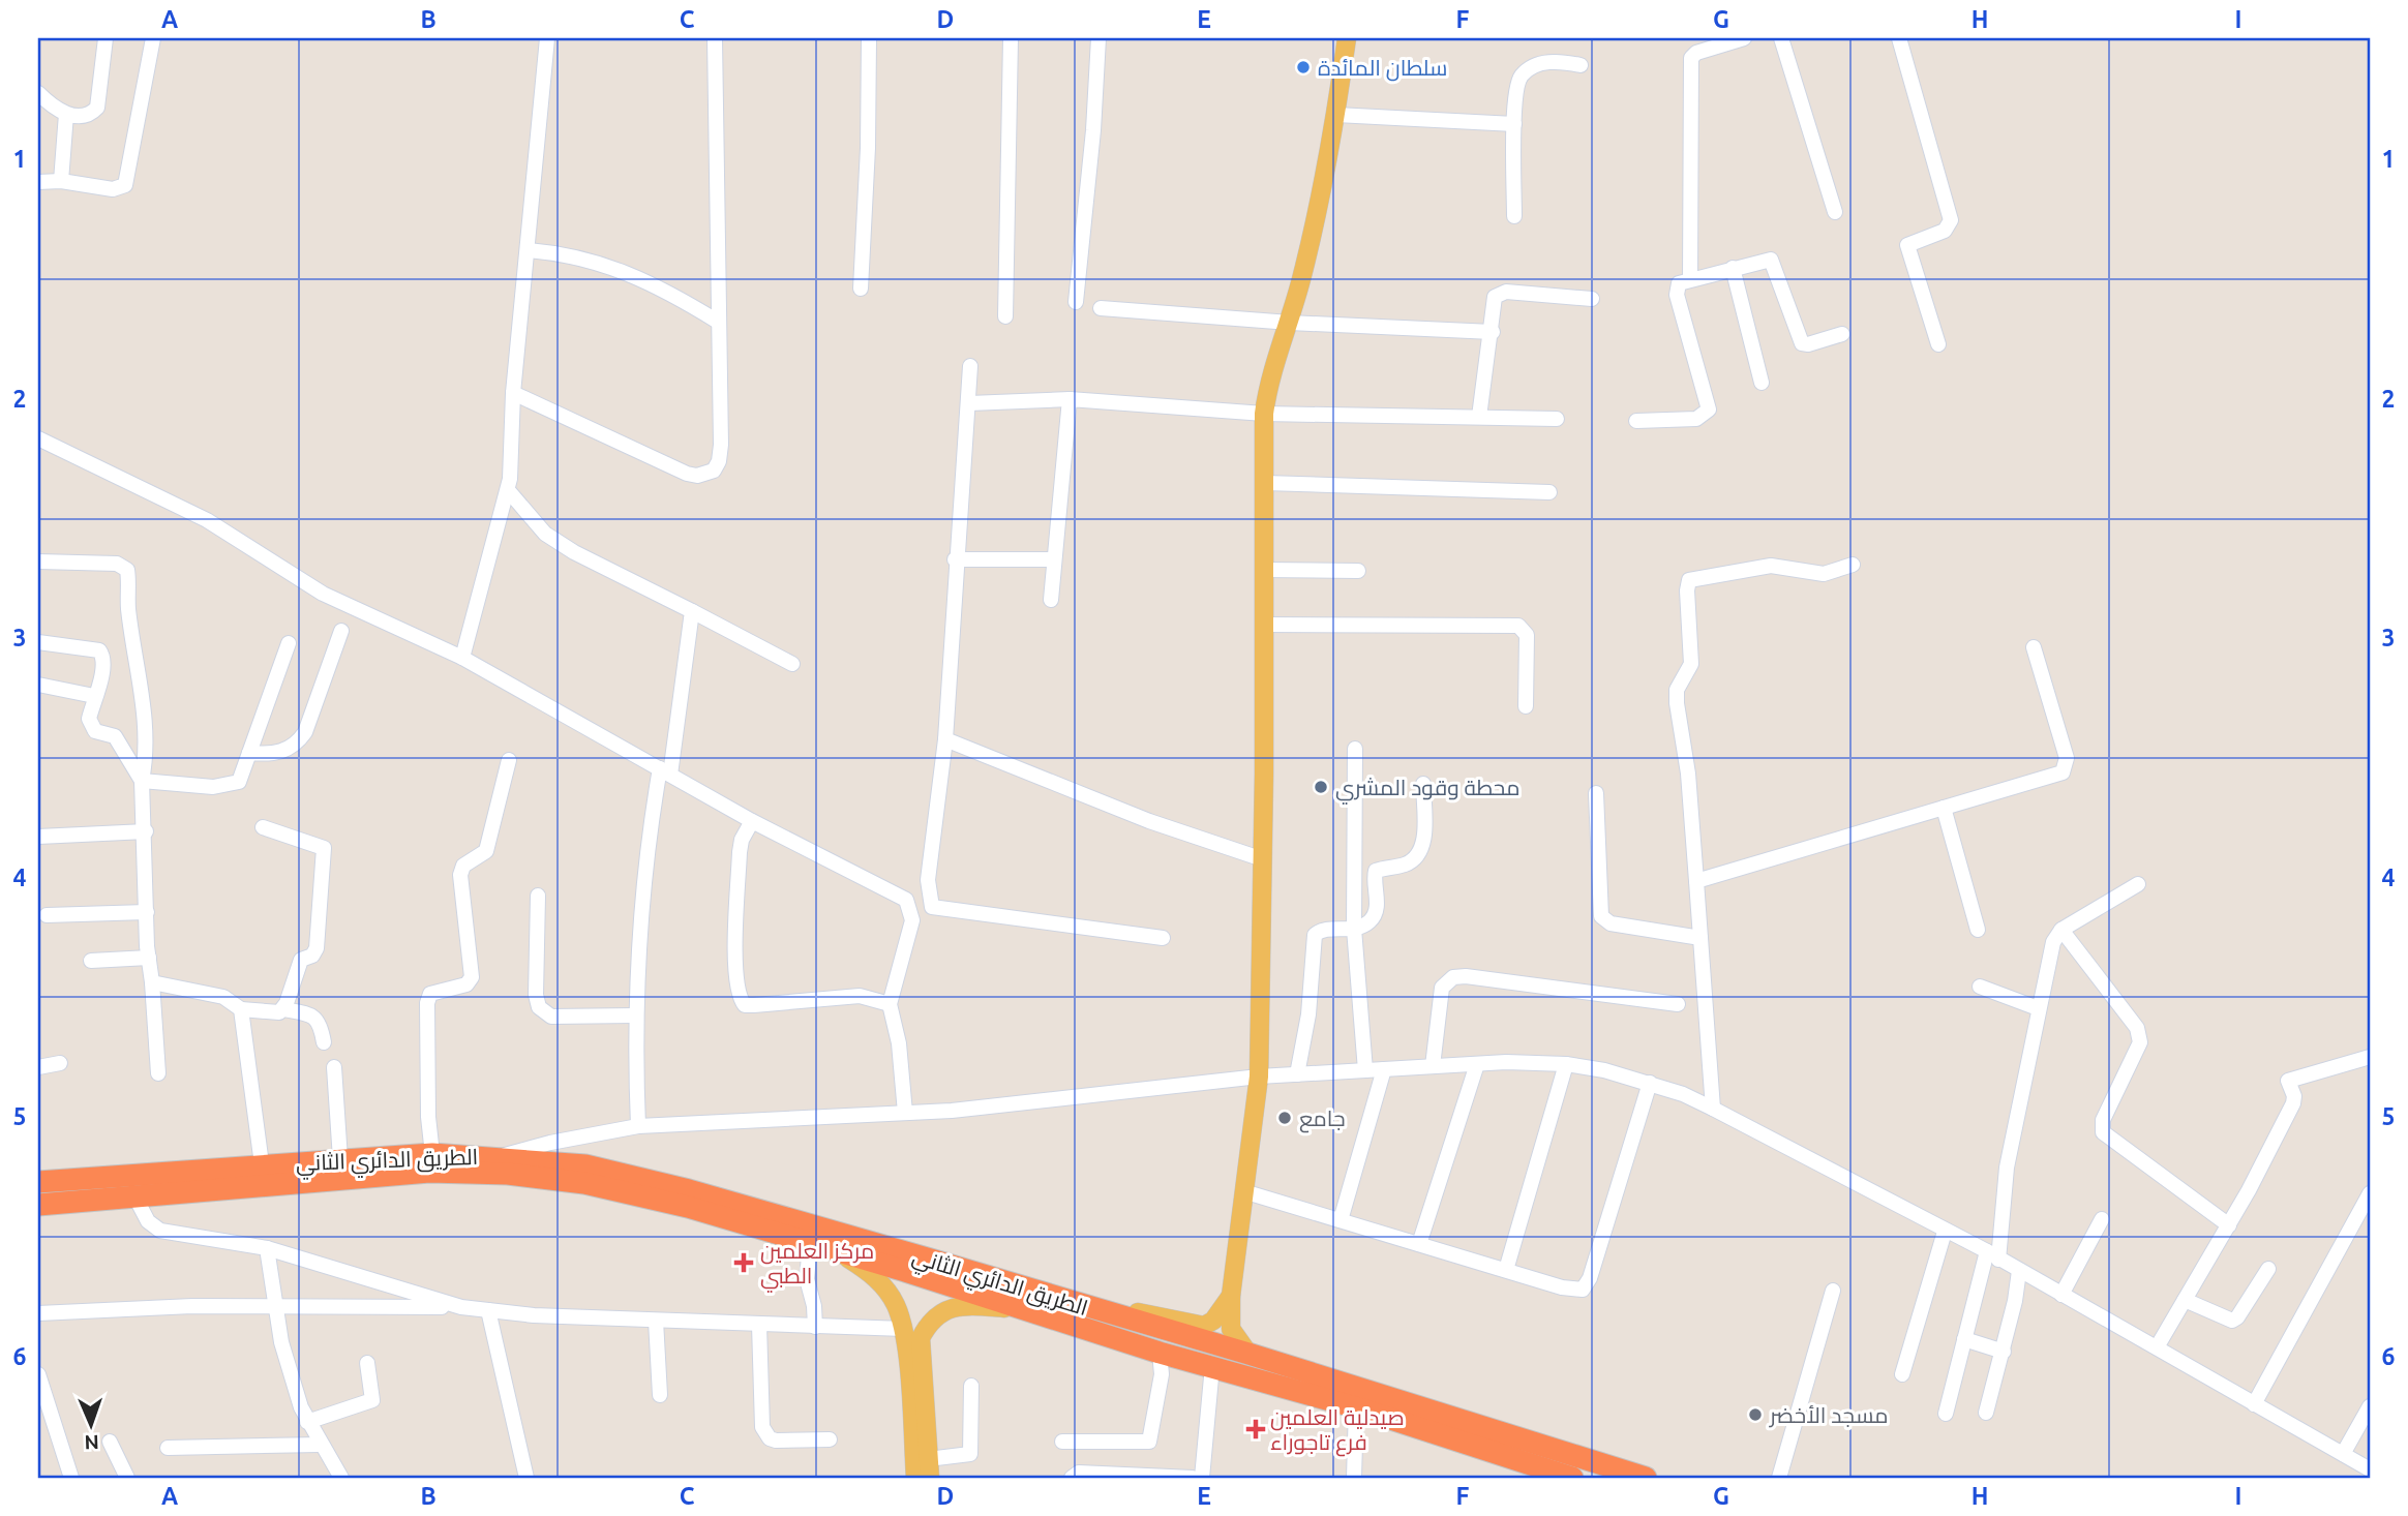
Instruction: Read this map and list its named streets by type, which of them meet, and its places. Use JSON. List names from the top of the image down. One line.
{"streets":{"highway":["الطريق الدائري الثاني"]},"places":{"other":["سلطان المائدة","محطة وقود المشري","جامع","مسجد الأخضر"],"health":["مركز العلمين الطبي","صيدلية العلمين فرع تاجوراء"]},"north":"bottom","grid":{"columns":["A","B","C","D","E","F","G","H","I"],"rows":["1","2","3","4","5","6"]}}
